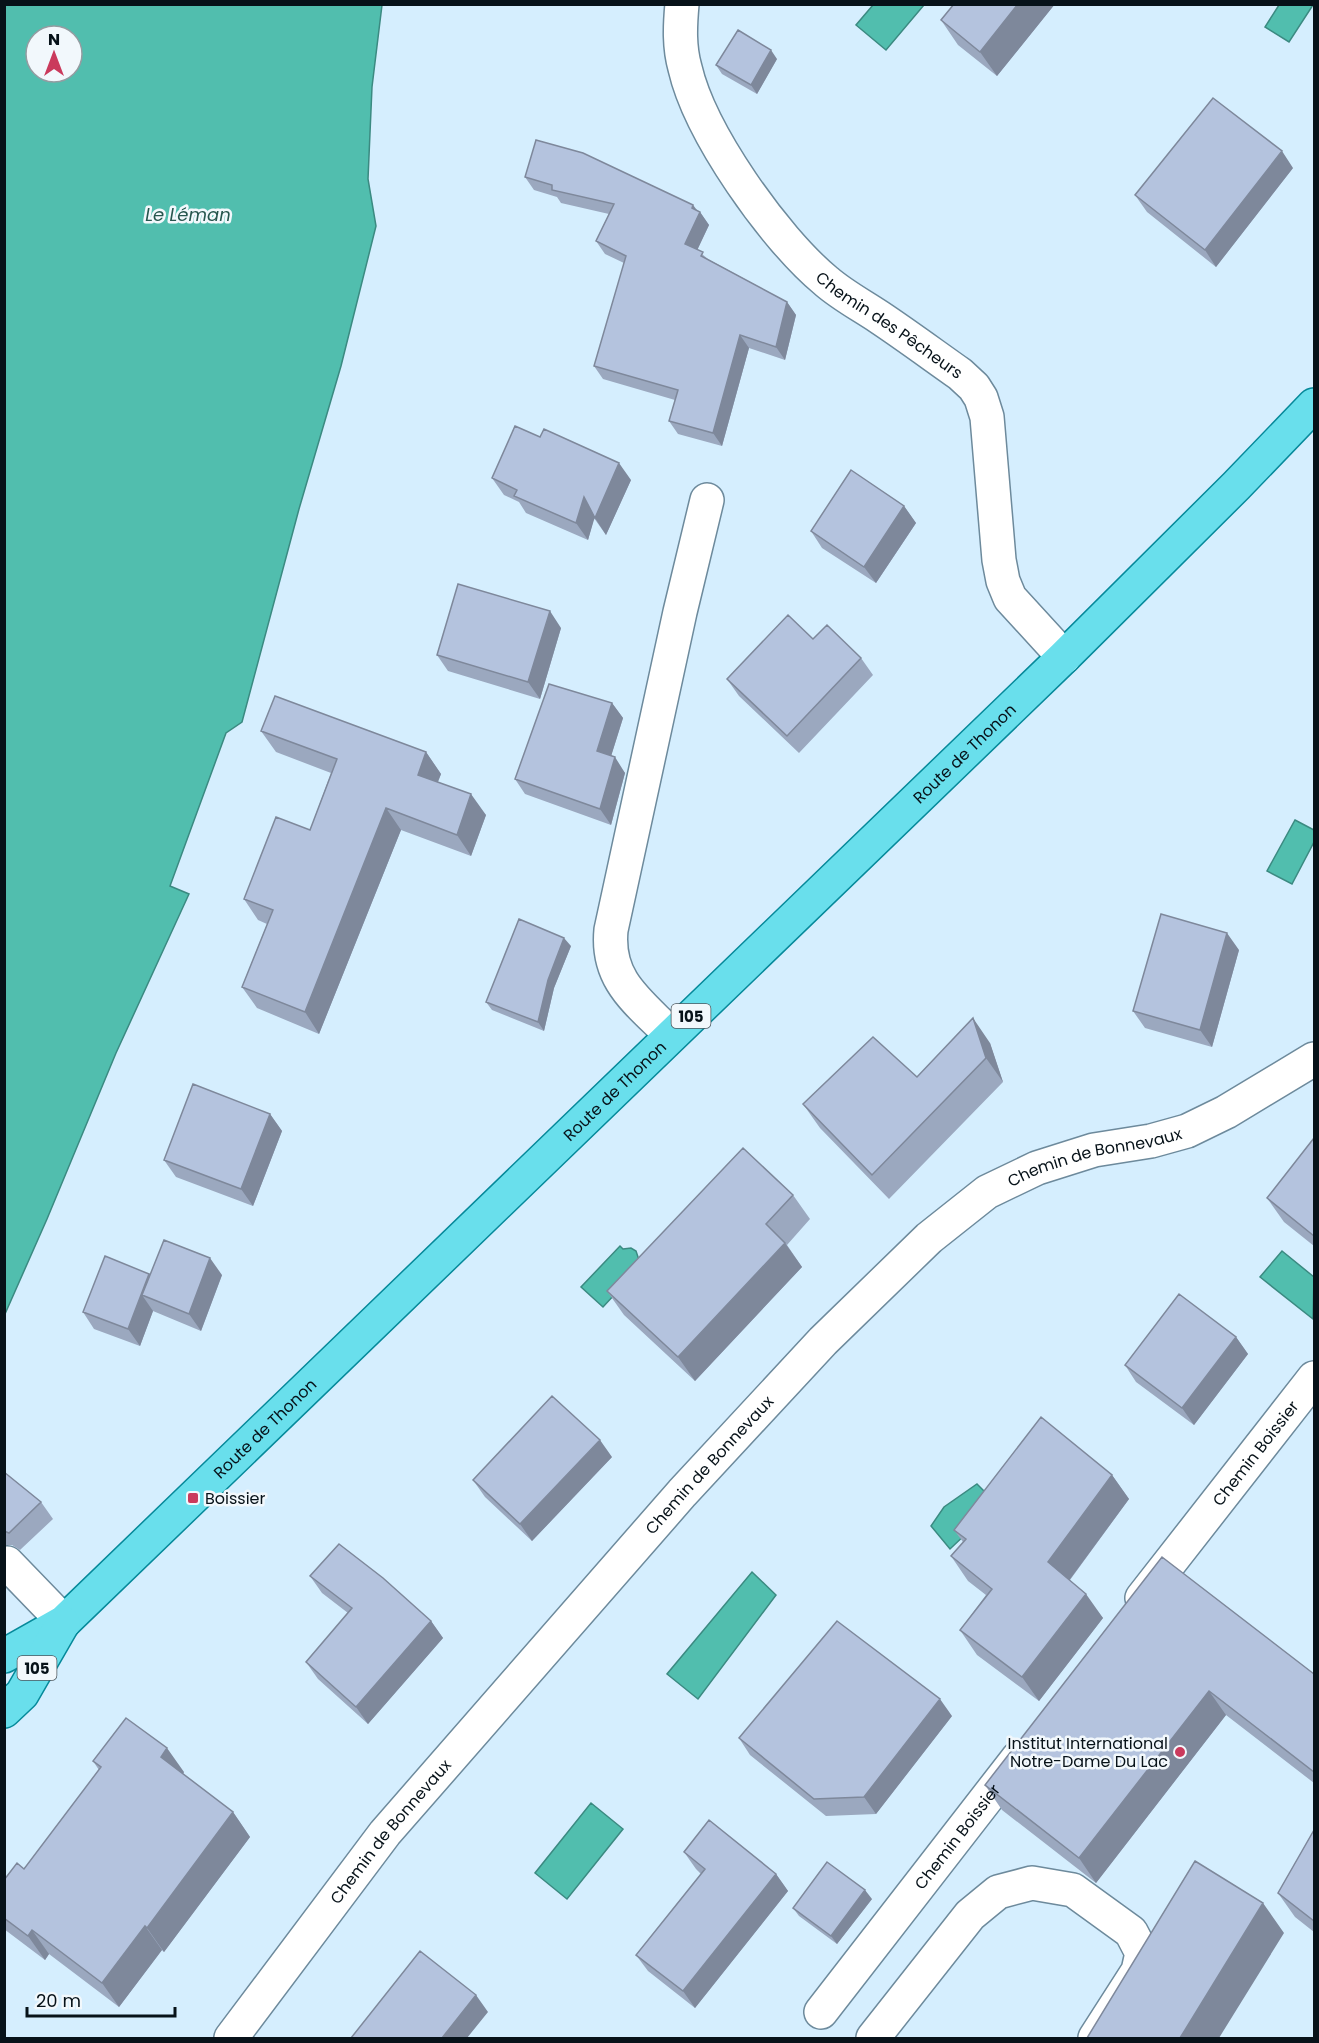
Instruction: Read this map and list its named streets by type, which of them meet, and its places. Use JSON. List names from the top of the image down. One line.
{"streets":{"main road":["Route de Thonon","105"],"street":["Chemin des Pêcheurs","Chemin de Bonnevaux","Chemin Boissier"]},"crossings":[["Chemin des Pêcheurs","Route de Thonon"]],"water":["Le Léman"],"places":{"transit":["Boissier"],"other":["Institut International Notre-Dame Du Lac"]},"scale_bar":"20 m","north":"top"}
